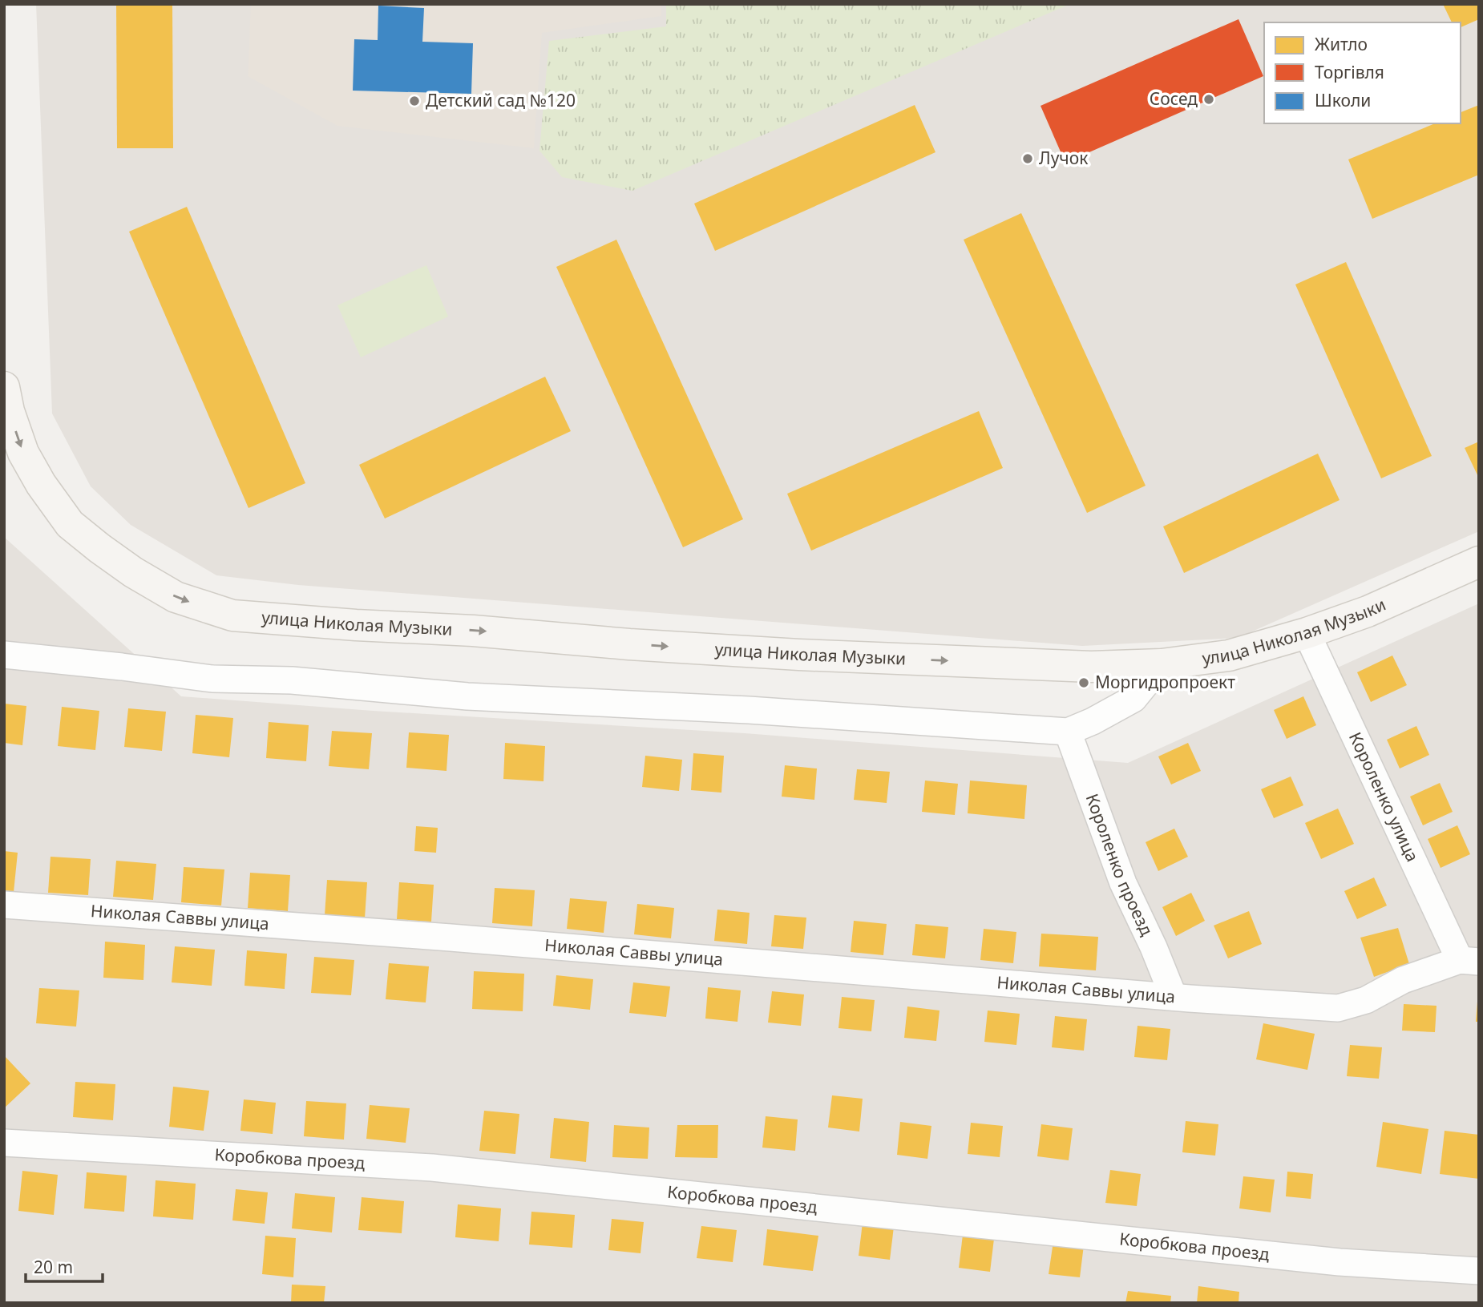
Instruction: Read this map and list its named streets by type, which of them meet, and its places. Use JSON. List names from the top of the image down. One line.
{"streets":{"main road":["улица Николая Музыки"],"street":["Короленко улица","Короленко проезд","Николая Саввы улица","Коробкова проезд"]},"crossings":[["улица Николая Музыки","Короленко улица"],["Короленко улица","Николая Саввы улица"],["Короленко проезд","Николая Саввы улица"]],"one_way":["улица Николая Музыки"],"places":["Сосед","Детский сад №120","Лучок","Моргидропроект"],"legend":["Житло","Торгівля","Школи"],"scale_bar":"20 m"}
